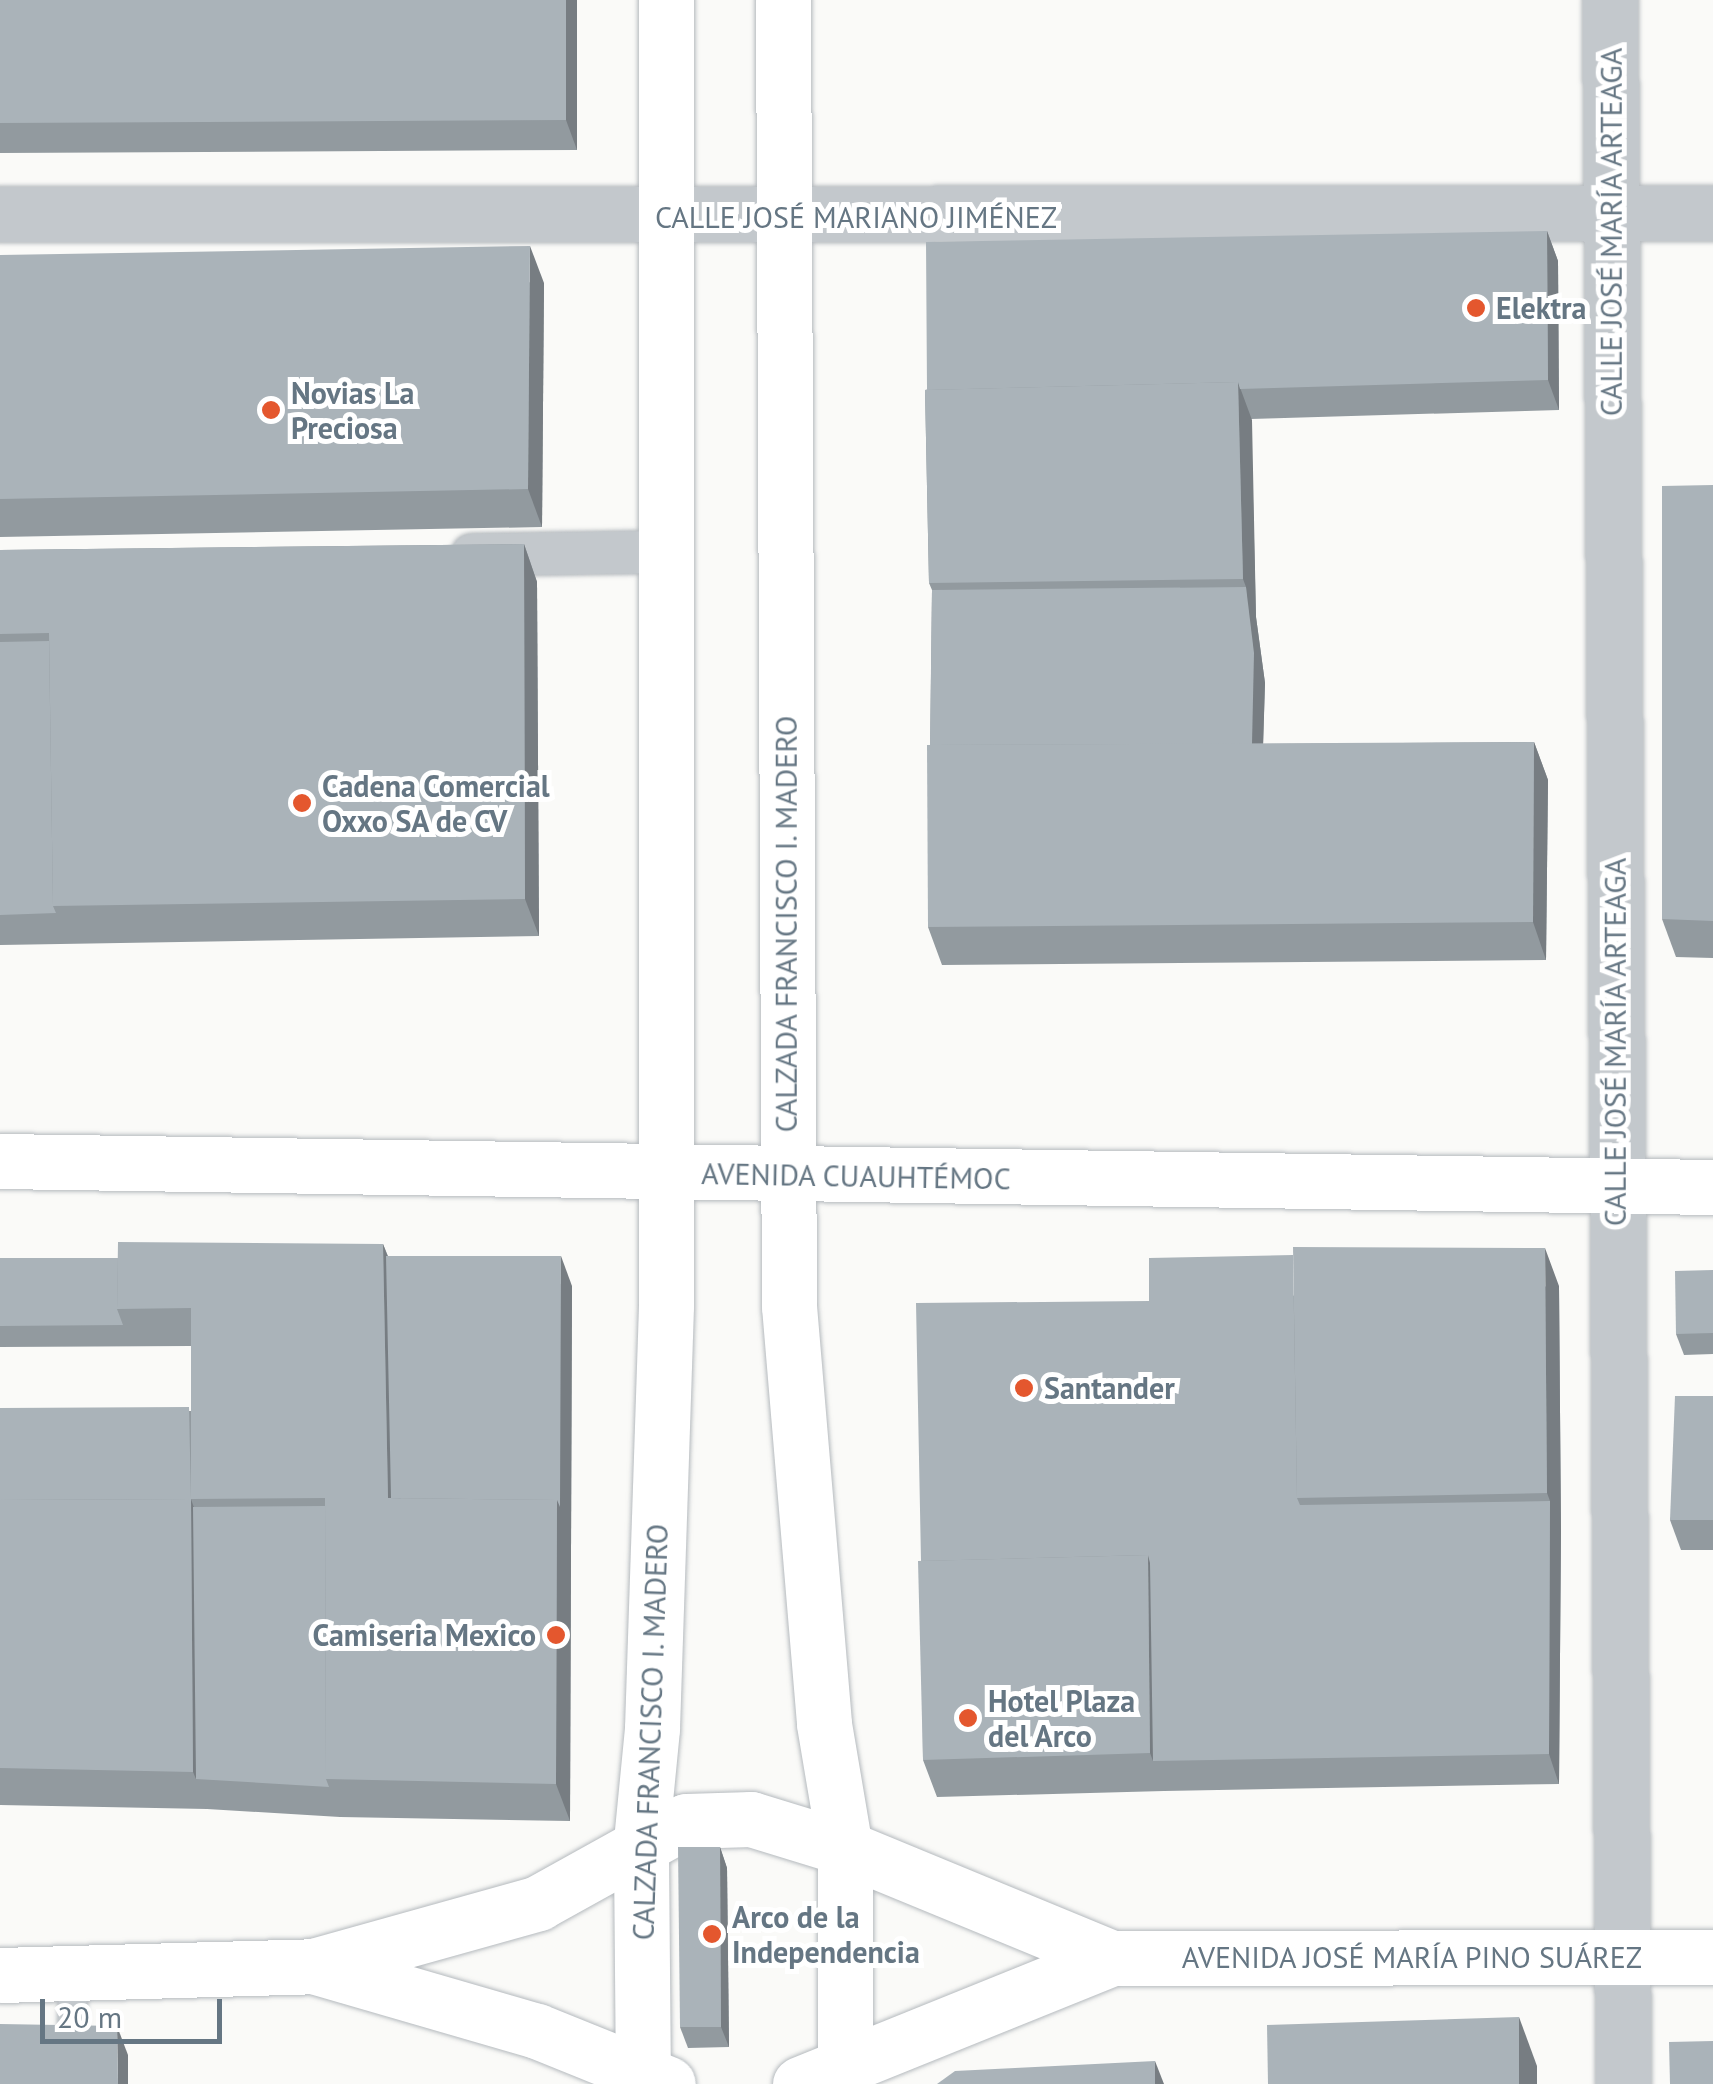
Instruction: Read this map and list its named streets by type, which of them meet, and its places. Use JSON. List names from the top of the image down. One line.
{"streets":{"main road":["CALZADA FRANCISCO I. MADERO","AVENIDA CUAUHTÉMOC","AVENIDA JOSÉ MARÍA PINO SUÁREZ"],"street":["CALLE JOSÉ MARIANO JIMÉNEZ","CALLE JOSÉ MARÍA ARTEAGA"]},"crossings":[["CALLE JOSÉ MARIANO JIMÉNEZ","CALLE JOSÉ MARÍA ARTEAGA"],["CALLE JOSÉ MARIANO JIMÉNEZ","CALZADA FRANCISCO I. MADERO"],["CALLE JOSÉ MARÍA ARTEAGA","AVENIDA CUAUHTÉMOC"],["CALLE JOSÉ MARÍA ARTEAGA","AVENIDA JOSÉ MARÍA PINO SUÁREZ"],["CALZADA FRANCISCO I. MADERO","AVENIDA CUAUHTÉMOC"],["CALZADA FRANCISCO I. MADERO","AVENIDA JOSÉ MARÍA PINO SUÁREZ"]],"places":["Elektra","Novias La Preciosa","Cadena Comercial Oxxo SA de CV","Santander","Camiseria Mexico","Hotel Plaza del Arco","Arco de la Independencia"],"scale_bar":"20 m"}
